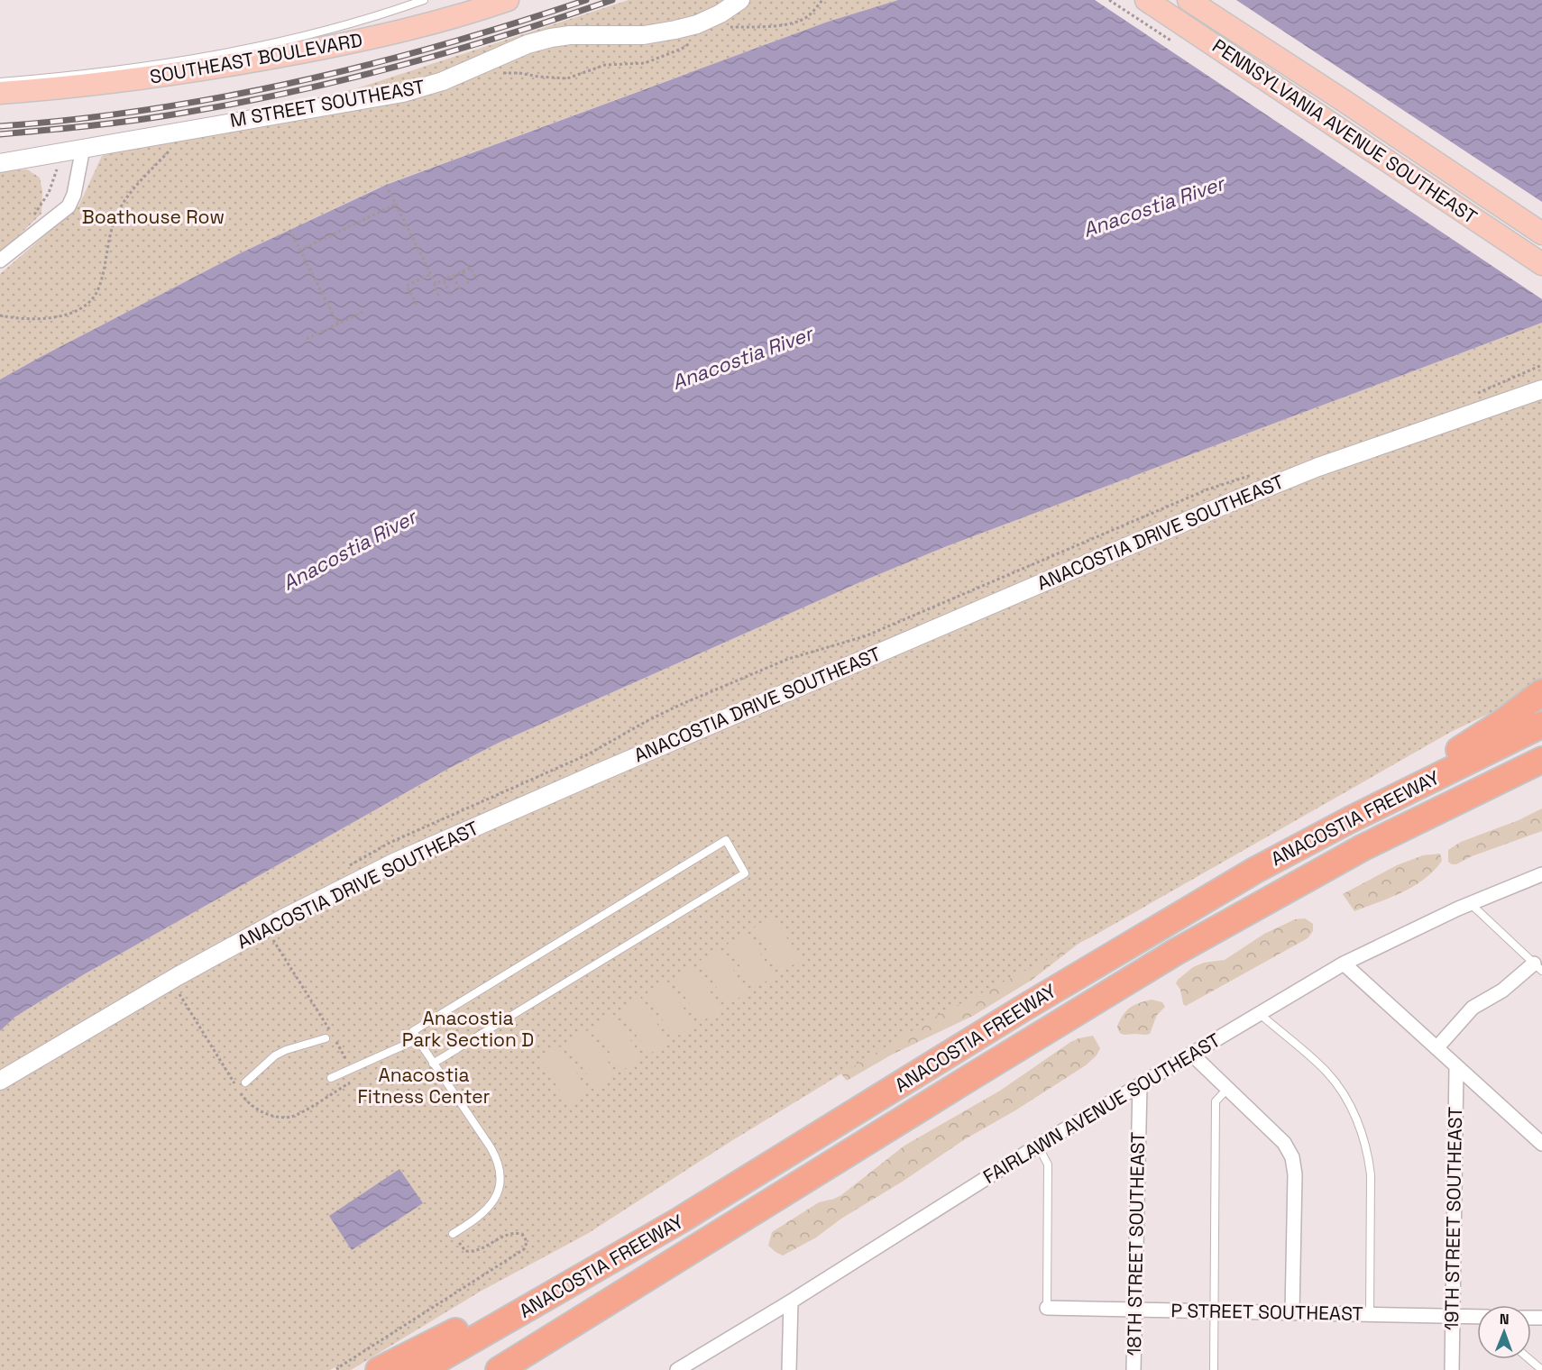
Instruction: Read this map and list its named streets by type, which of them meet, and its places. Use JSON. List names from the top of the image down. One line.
{"streets":{"highway":["ANACOSTIA FREEWAY"],"main road":["SOUTHEAST BOULEVARD","PENNSYLVANIA AVENUE SOUTHEAST"],"street":["M STREET SOUTHEAST","ANACOSTIA DRIVE SOUTHEAST","FAIRLAWN AVENUE SOUTHEAST","19TH STREET SOUTHEAST","18TH STREET SOUTHEAST","P STREET SOUTHEAST"]},"crossings":[["FAIRLAWN AVENUE SOUTHEAST","18TH STREET SOUTHEAST"],["19TH STREET SOUTHEAST","P STREET SOUTHEAST"],["18TH STREET SOUTHEAST","P STREET SOUTHEAST"]],"water":["Anacostia River"],"parks":["Boathouse Row","Anacostia Park Section D","Anacostia Fitness Center"],"north":"top"}
